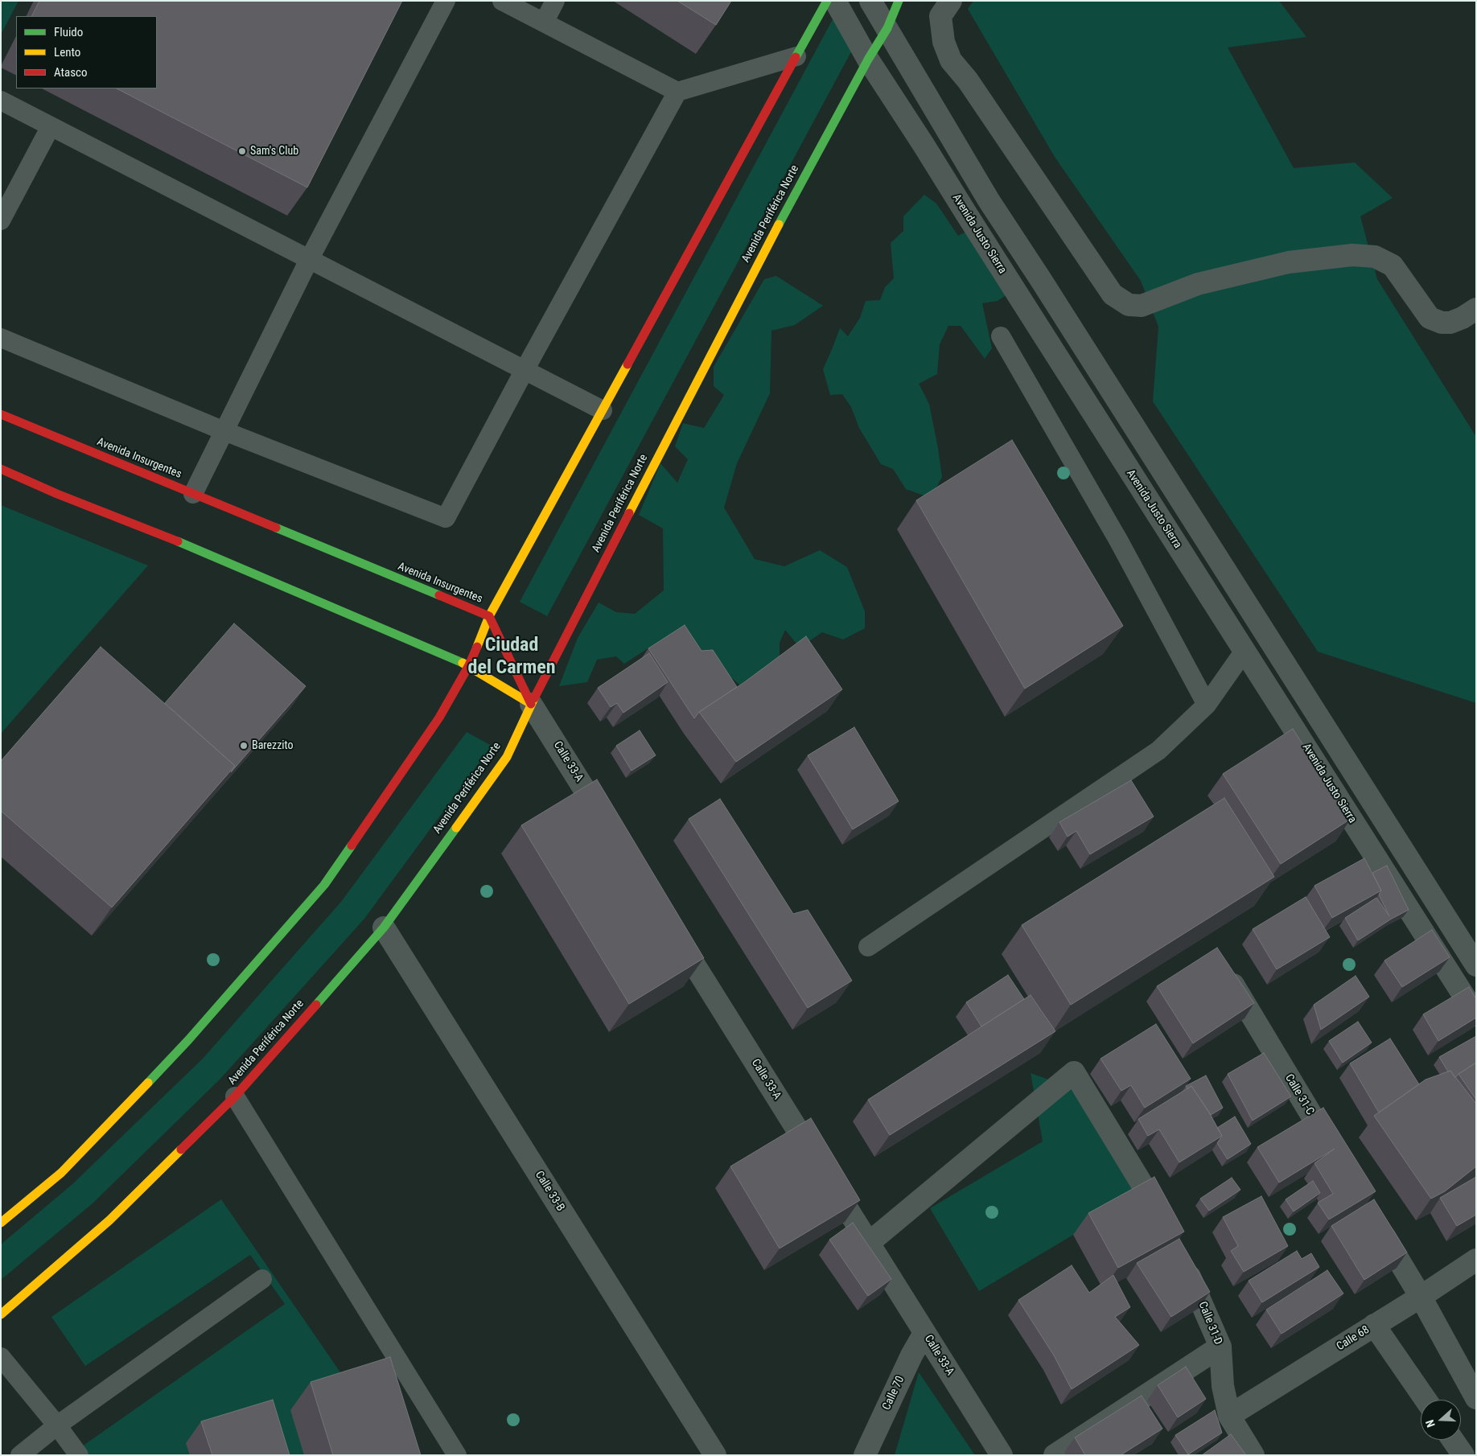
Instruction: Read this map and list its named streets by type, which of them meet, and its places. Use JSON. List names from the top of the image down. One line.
{"streets":{"main road":["Avenida Periférica Norte","Avenida Insurgentes"],"street":["Avenida Justo Sierra","Calle 33-A","Calle 31-C","Calle 33-B","Calle 31-D","Calle 68","Calle 70"]},"crossings":[["Avenida Periférica Norte","Avenida Justo Sierra"],["Avenida Periférica Norte","Avenida Insurgentes"],["Avenida Periférica Norte","Calle 33-A"],["Avenida Periférica Norte","Calle 33-B"],["Avenida Insurgentes","Calle 33-A"],["Calle 33-A","Calle 70"],["Calle 31-D","Calle 68"]],"districts":["Ciudad del Carmen"],"places":["Sam's Club","Barezzito"],"legend":["Fluido","Lento","Atasco"],"north":"left"}
